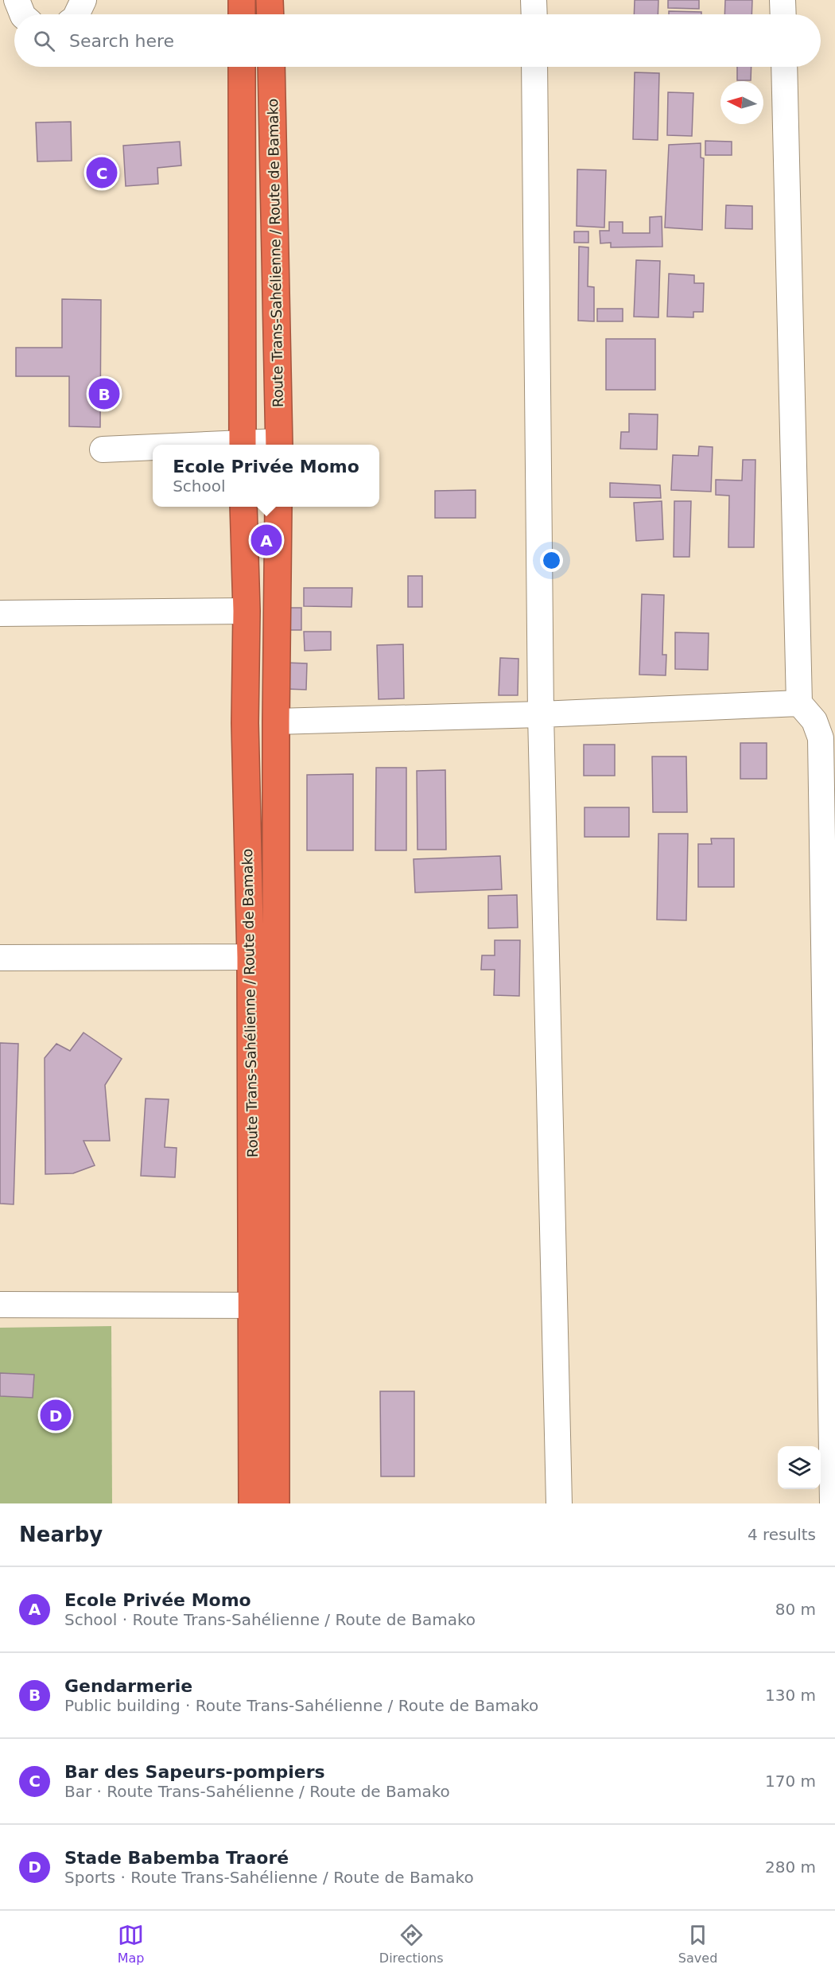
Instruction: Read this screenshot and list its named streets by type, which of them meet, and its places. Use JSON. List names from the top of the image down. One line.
{"streets":{"highway":["Route Trans-Sahélienne / Route de Bamako"]},"north":"left","page":{"search":"Search here","pins":["C","B","A","D"],"popup":["Ecole Privée Momo","School"],"heading":["Nearby","4 results"],"list":[{"mark":"A","name":"Ecole Privée Momo","note":"School · Route Trans-Sahélienne / Route de Bamako","value":"80 m"},{"mark":"B","name":"Gendarmerie","note":"Public building · Route Trans-Sahélienne / Route de Bamako","value":"130 m"},{"mark":"C","name":"Bar des Sapeurs-pompiers","note":"Bar · Route Trans-Sahélienne / Route de Bamako","value":"170 m"},{"mark":"D","name":"Stade Babemba Traoré","note":"Sports · Route Trans-Sahélienne / Route de Bamako","value":"280 m"}],"nav":["Map","Directions","Saved"]}}
